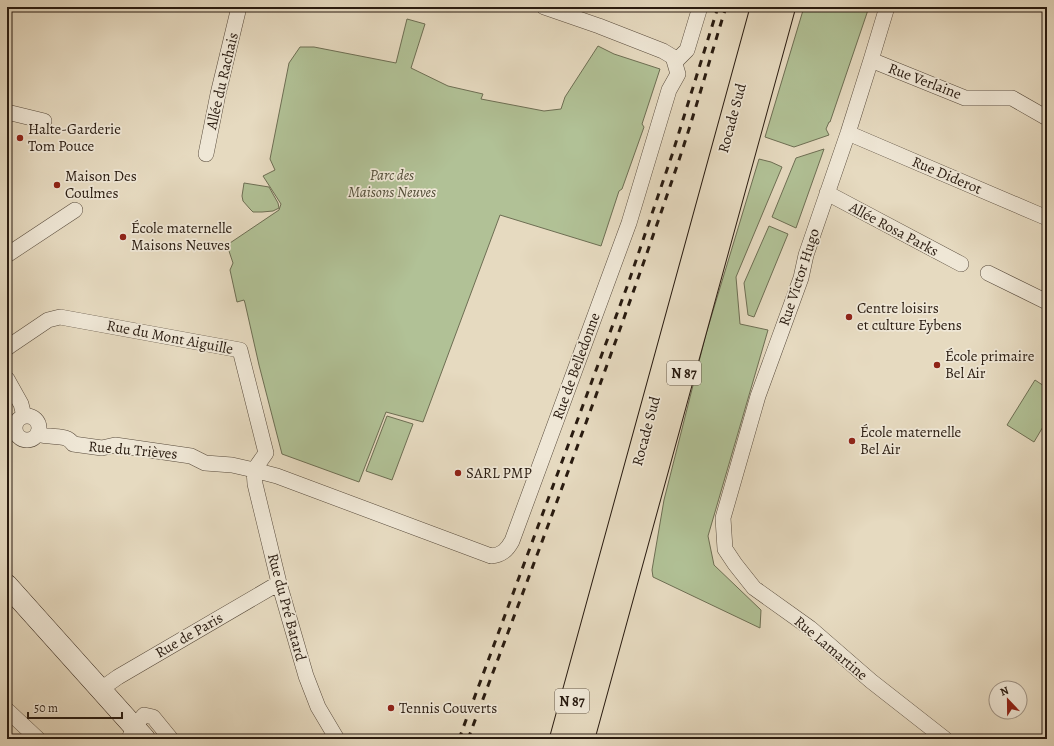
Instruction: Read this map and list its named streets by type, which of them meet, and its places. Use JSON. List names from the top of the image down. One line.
{"streets":{"highway":["Rocade Sud","N 87"],"street":["Allée du Rachais","Rue Verlaine","Rue Diderot","Allée Rosa Parks","Rue Victor Hugo","Rue du Mont Aiguille","Rue de Belledonne","Rue du Trièves","Rue du Pré Batard","Rue de Paris","Rue Lamartine"]},"crossings":[["Rue Verlaine","Rue Victor Hugo"],["Rue Diderot","Rue Victor Hugo"],["Allée Rosa Parks","Rue Victor Hugo"],["Rue Victor Hugo","Rue Lamartine"],["Rue du Mont Aiguille","Rue de Belledonne"],["Rue du Mont Aiguille","Rue du Trièves"],["Rue du Mont Aiguille","Rue du Pré Batard"],["Rue de Belledonne","Rue du Trièves"],["Rue de Belledonne","Rue du Pré Batard"],["Rue du Trièves","Rue du Pré Batard"],["Rue du Pré Batard","Rue de Paris"]],"parks":["Parc des Maisons Neuves"],"places":["Halte-Garderie Tom Pouce","Maison Des Coulmes","École maternelle Maisons Neuves","Centre loisirs et culture Eybens","École primaire Bel Air","École maternelle Bel Air","SARL PMP","Tennis Couverts"],"scale_bar":"50 m","north":"top"}
